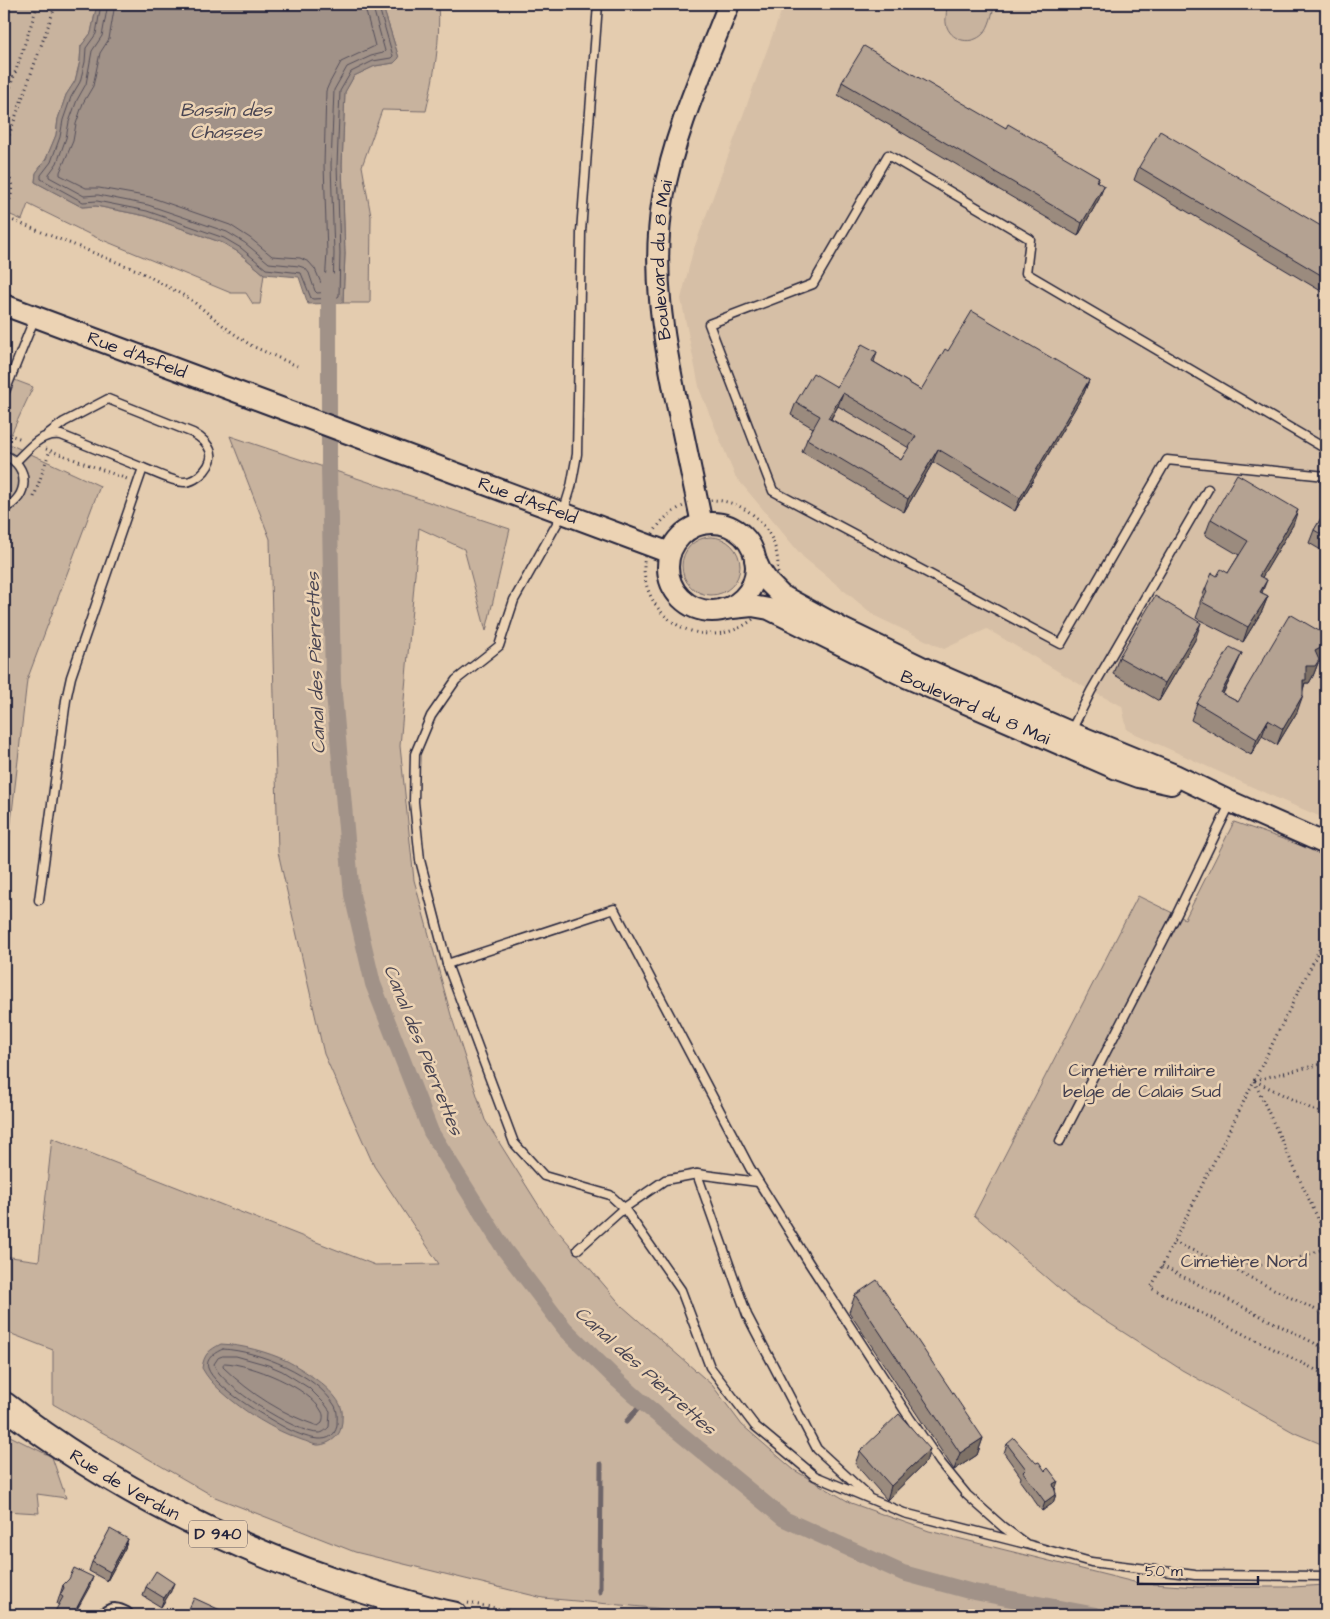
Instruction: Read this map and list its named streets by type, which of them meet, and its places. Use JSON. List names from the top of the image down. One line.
{"streets":{"main road":["Rue de Verdun","D 940"],"street":["Boulevard du 8 Mai","Rue d'Asfeld"]},"crossings":[["Boulevard du 8 Mai","Rue d'Asfeld"]],"water":["Bassin des Chasses","Canal des Pierrettes"],"parks":["Cimetière militaire belge de Calais Sud","Cimetière Nord"],"scale_bar":"50 m"}
